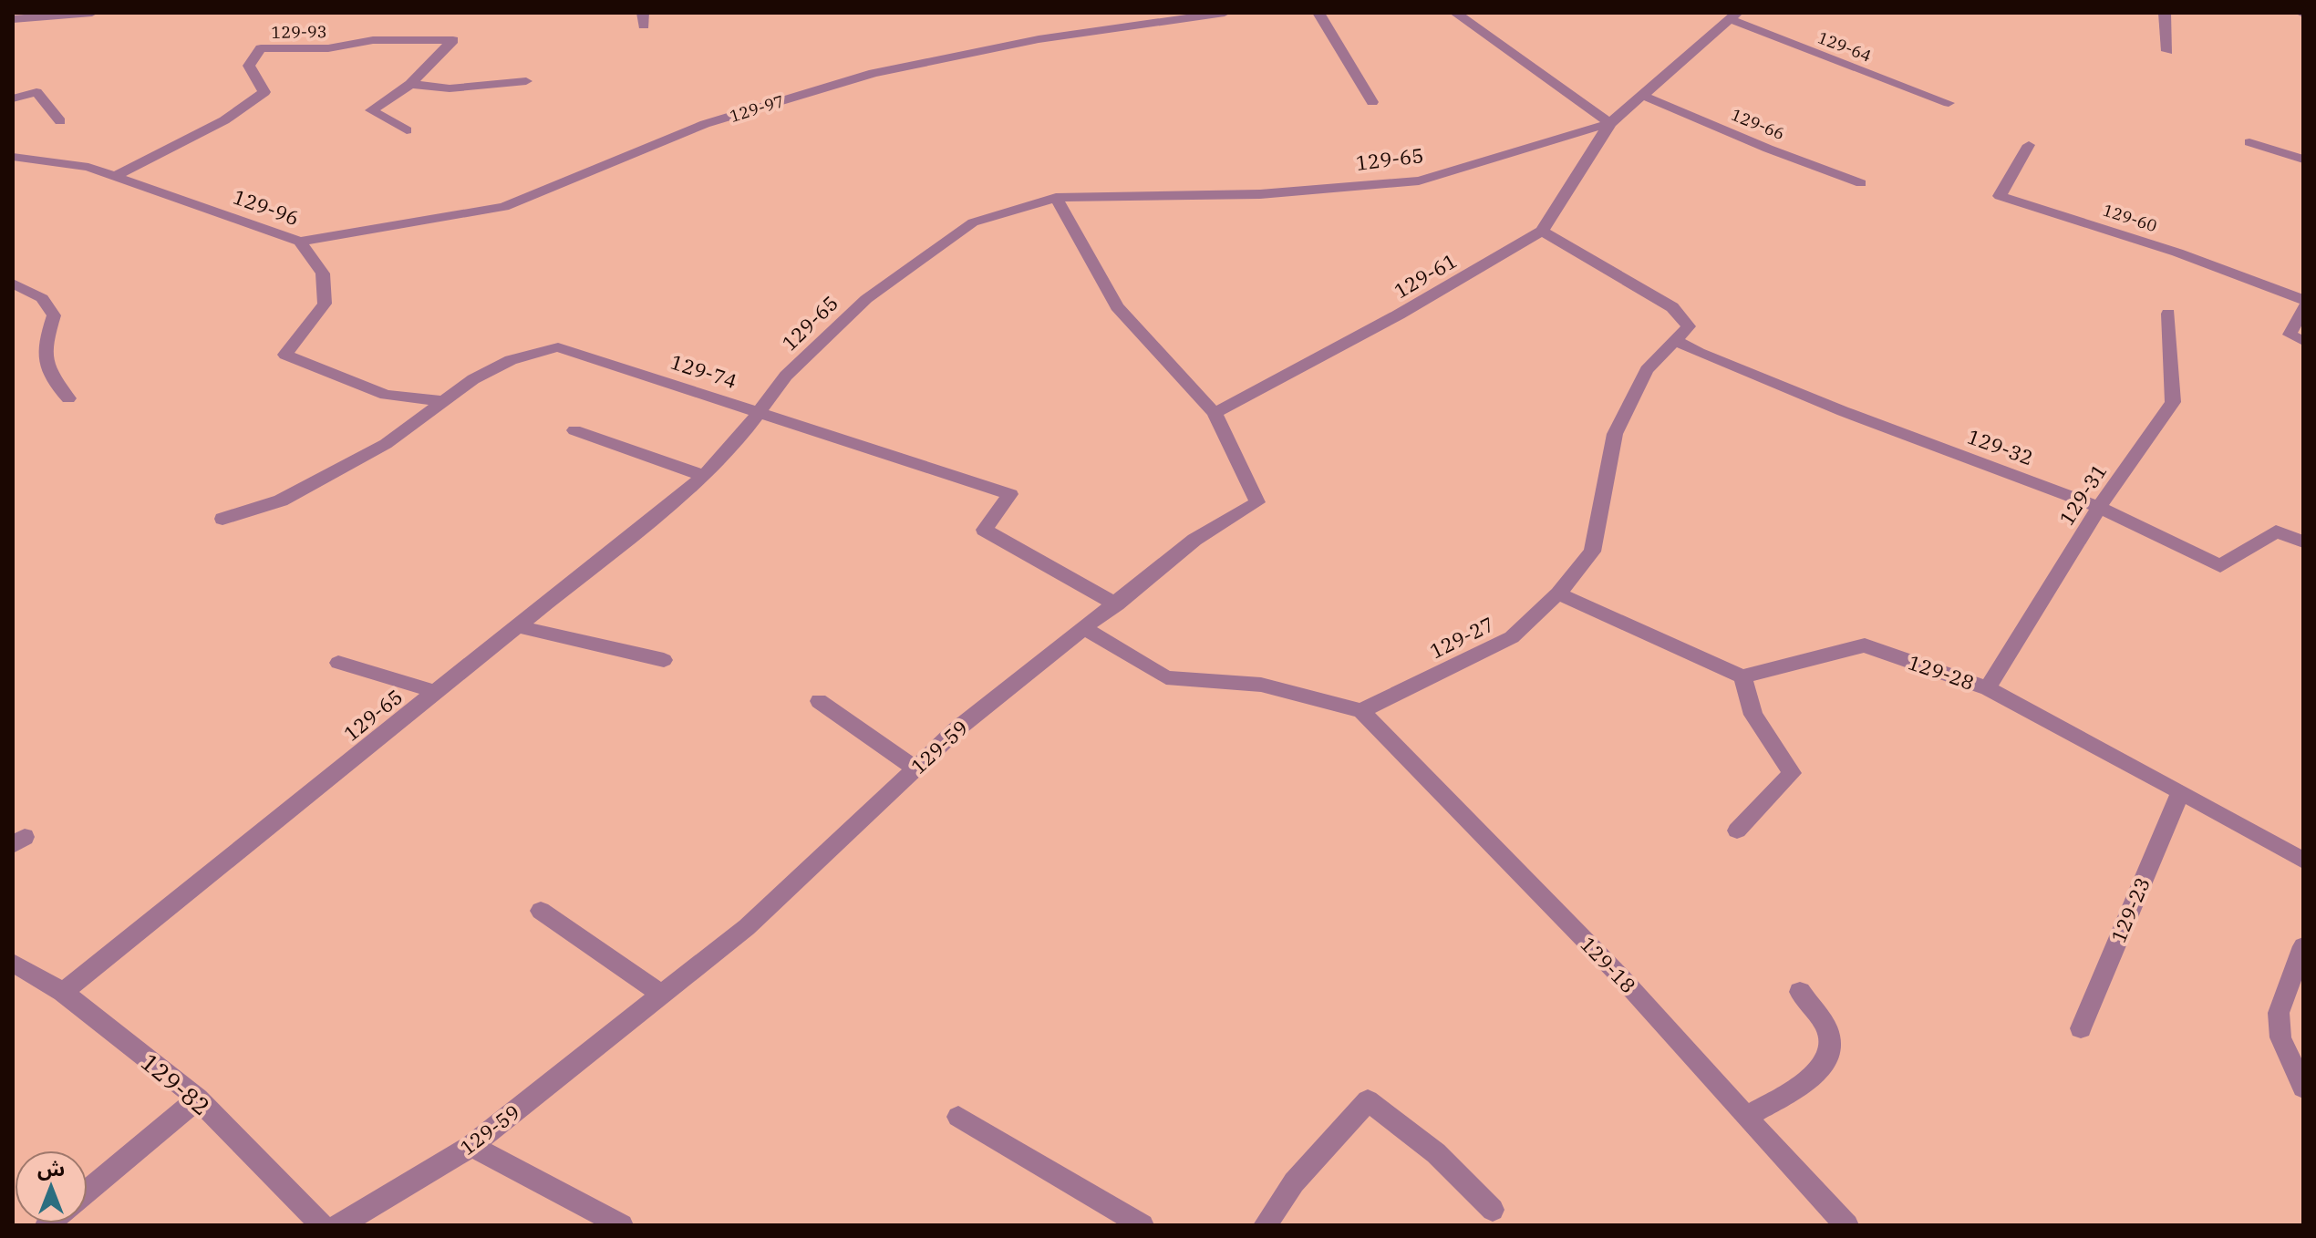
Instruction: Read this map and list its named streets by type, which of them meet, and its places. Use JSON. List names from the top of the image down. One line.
{"streets":{"street":["129-93","129-64","129-97","129-66","129-65","129-96","129-60","129-61","129-74","129-32","129-31","129-27","129-28","129-59","129-23","129-18","129-82"]},"crossings":[["129-93","129-96"],["129-64","129-65"],["129-97","129-96"],["129-66","129-65"],["129-65","129-61"],["129-65","129-74"],["129-65","129-59"],["129-65","129-82"],["129-96","129-74"],["129-61","129-27"],["129-61","129-59"],["129-74","129-59"],["129-32","129-31"],["129-32","129-27"],["129-31","129-28"],["129-27","129-18"],["129-28","129-23"]],"north":"top"}
